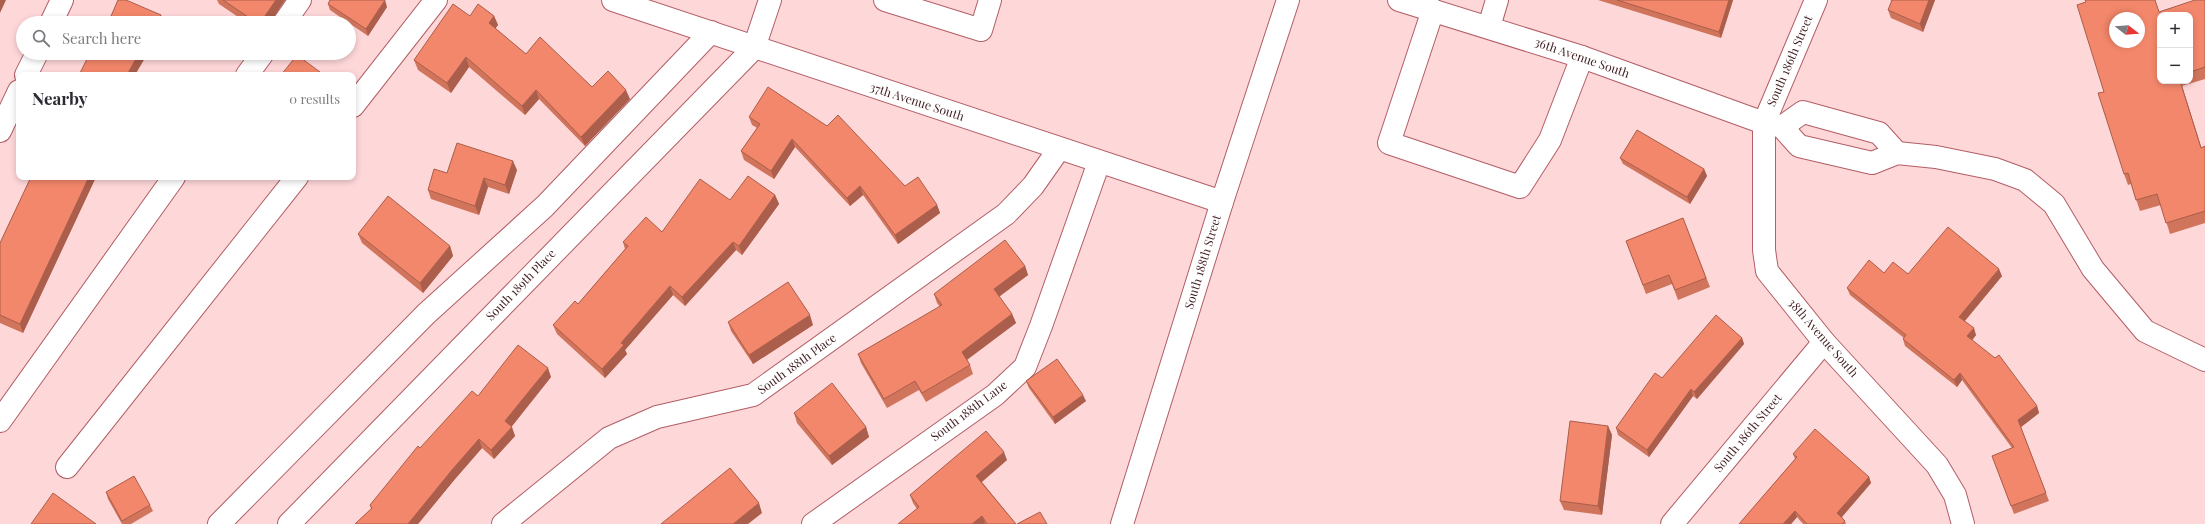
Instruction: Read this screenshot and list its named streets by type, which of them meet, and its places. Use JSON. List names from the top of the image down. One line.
{"streets":{"street":["36th Avenue South","South 186th Street","37th Avenue South","South 188th Street","South 189th Place","38th Avenue South","South 188th Place","South 188th Lane"]},"crossings":[["36th Avenue South","South 186th Street"],["36th Avenue South","38th Avenue South"],["South 186th Street","38th Avenue South"],["37th Avenue South","South 188th Street"],["37th Avenue South","South 189th Place"],["37th Avenue South","South 188th Place"],["37th Avenue South","South 188th Lane"]],"north":"right","page":{"map_buttons":["+","−"],"search":"Search here","heading":["Nearby","0 results"]}}
